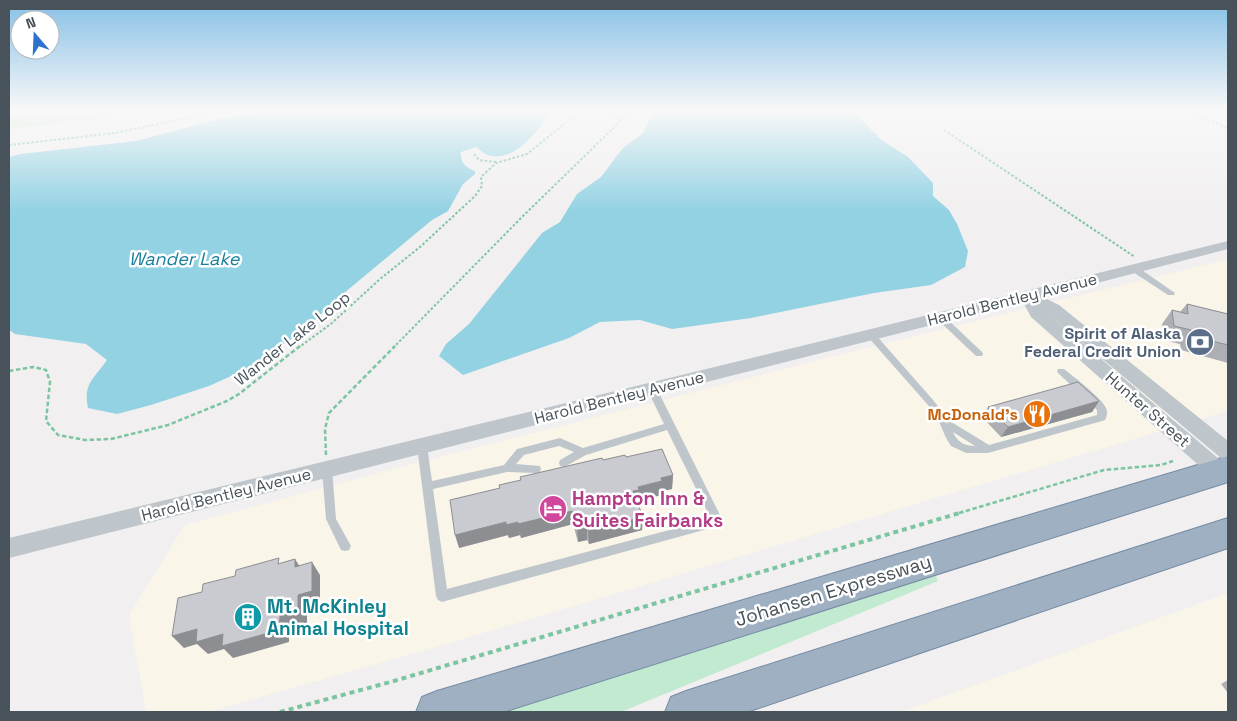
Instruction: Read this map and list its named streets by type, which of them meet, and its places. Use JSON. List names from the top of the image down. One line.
{"streets":{"highway":["Johansen Expressway"],"street":["Harold Bentley Avenue","Hunter Street"],"path":["Wander Lake Loop"]},"crossings":[["Harold Bentley Avenue","Hunter Street"],["Hunter Street","Johansen Expressway"]],"water":["Wander Lake"],"places":{"bank":["Spirit of Alaska Federal Credit Union"],"restaurant":["McDonald's"],"hotel":["Hampton Inn & Suites Fairbanks"],"building":["Mt. McKinley Animal Hospital"]},"north":"top"}
